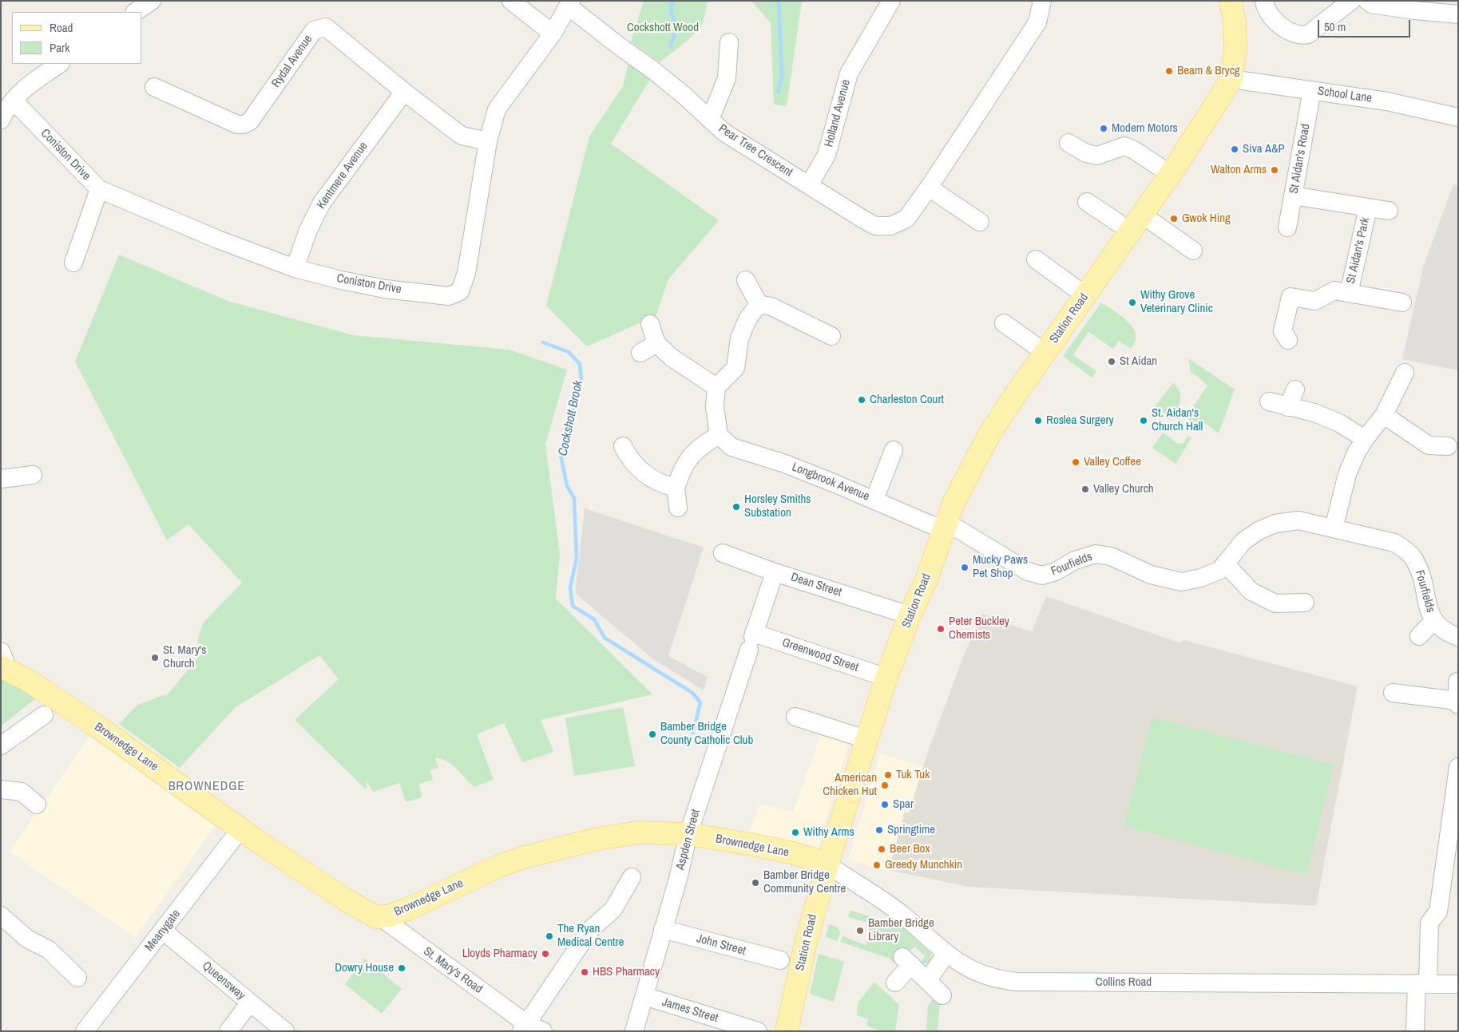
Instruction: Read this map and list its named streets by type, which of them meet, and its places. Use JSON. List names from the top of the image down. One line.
{"streets":{"main road":["Station Road","Brownedge Lane"],"street":["Rydal Avenue","School Lane","Holland Avenue","Pear Tree Crescent","Coniston Drive","St Aidan's Road","Kentmere Avenue","St Aidan's Park","Longbrook Avenue","Fourfields","Dean Street","Greenwood Street","Aspden Street","Meanygate","John Street","St. Mary's Road","Queensway","Collins Road","James Street"]},"crossings":[["Rydal Avenue","Coniston Drive"],["Rydal Avenue","Kentmere Avenue"],["School Lane","St Aidan's Road"],["School Lane","Station Road"],["Holland Avenue","Pear Tree Crescent"],["Pear Tree Crescent","Coniston Drive"],["Coniston Drive","Kentmere Avenue"],["St Aidan's Road","St Aidan's Park"],["Station Road","Longbrook Avenue"],["Station Road","Fourfields"],["Station Road","Dean Street"],["Station Road","Greenwood Street"],["Station Road","Brownedge Lane"],["Station Road","Collins Road"],["Longbrook Avenue","Fourfields"],["Dean Street","Aspden Street"],["Greenwood Street","Aspden Street"],["Brownedge Lane","Aspden Street"],["Brownedge Lane","Meanygate"],["Brownedge Lane","St. Mary's Road"],["Brownedge Lane","Collins Road"],["Aspden Street","John Street"],["Aspden Street","James Street"],["Meanygate","Queensway"]],"districts":["BROWNEDGE"],"water":["Cockshott Brook"],"parks":["Cockshott Wood"],"places":["Beam & Brycg","Modern Motors","Siva A&P","Walton Arms","Gwok Hing","Withy Grove Veterinary Clinic","St Aidan","Charleston Court","Roslea Surgery","St. Aidan's Church Hall","Valley Coffee","Valley Church","Horsley Smiths Substation","Mucky Paws Pet Shop","Peter Buckley Chemists","St. Mary's Church","Bamber Bridge County Catholic Club","Tuk Tuk","American Chicken Hut","Spar","Springtime","Withy Arms","Beer Box","Greedy Munchkin","Bamber Bridge Community Centre","Bamber Bridge Library","The Ryan Medical Centre","Lloyds Pharmacy","Dowry House","HBS Pharmacy"],"legend":["Road","Park"],"scale_bar":"50 m"}
